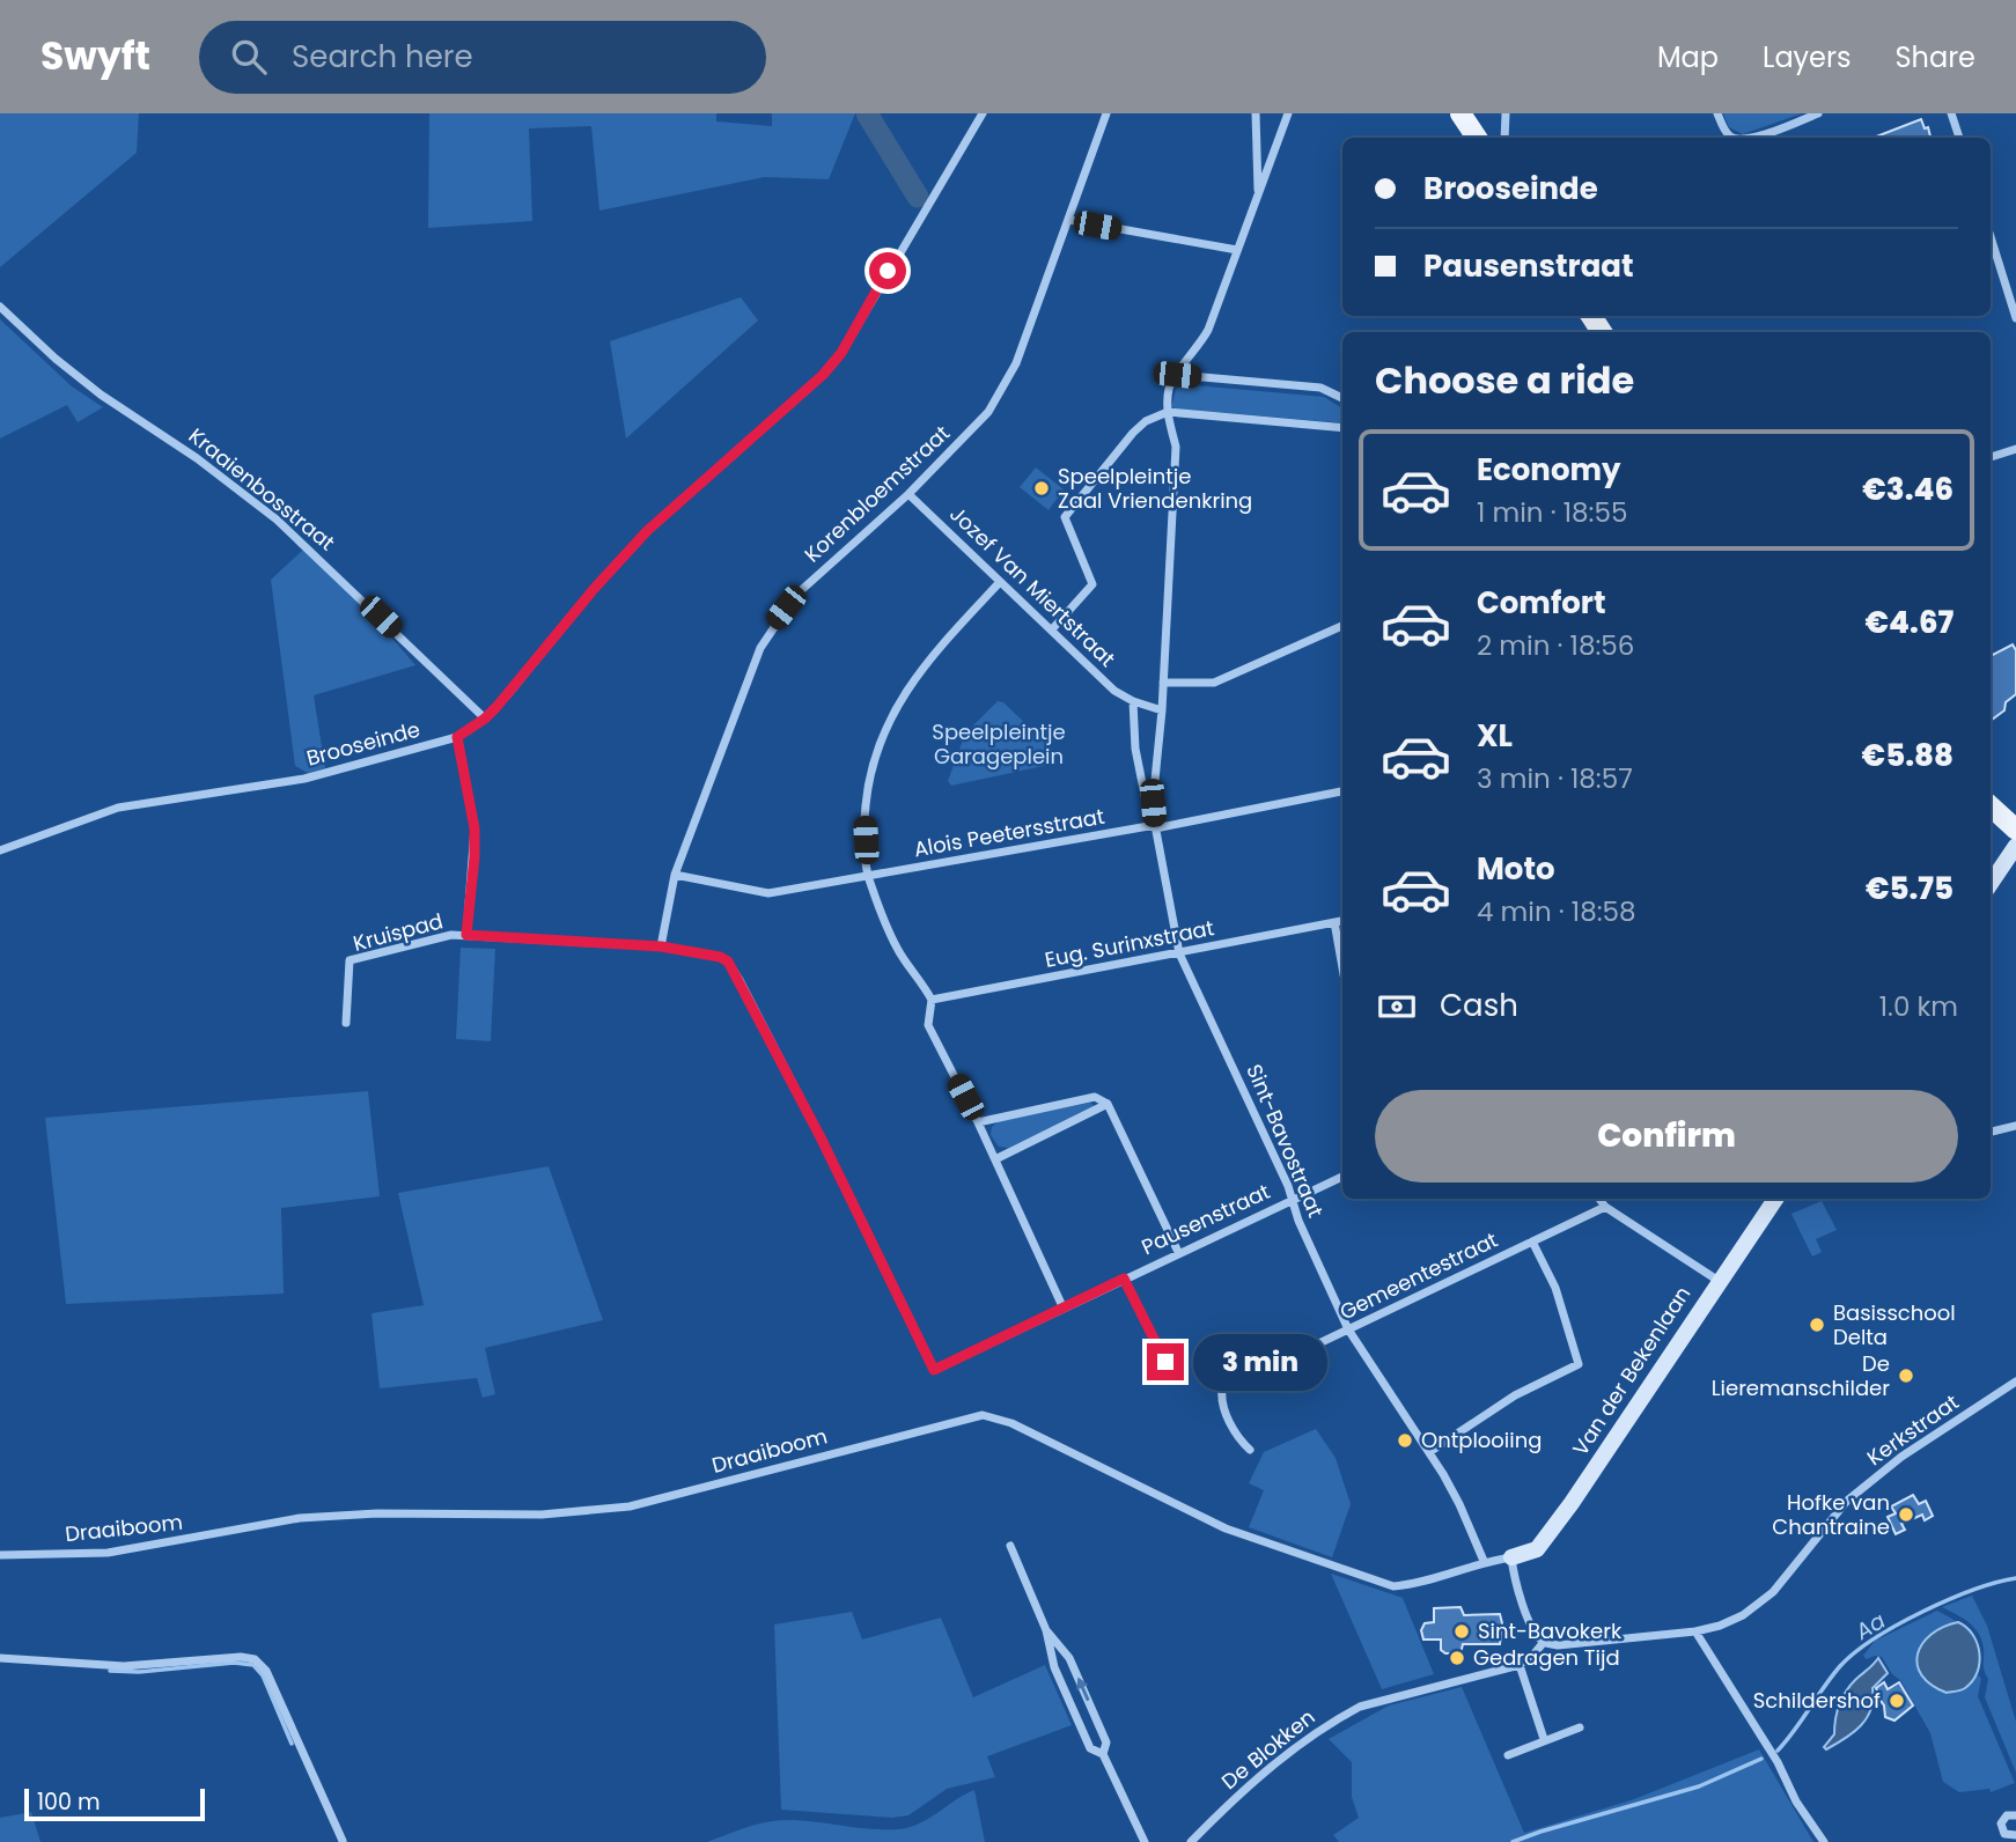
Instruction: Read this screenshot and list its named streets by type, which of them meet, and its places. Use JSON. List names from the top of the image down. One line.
{"streets":{"street":["Kraaienbosstraat","Korenbloemstraat","Jozef Van Miertstraat","Brooseinde","Alois Peetersstraat","Kruispad","Eug. Surinxstraat","Sint-Bavostraat","Pausenstraat","Gemeentestraat","Van der Bekenlaan","Kerkstraat","Draaiboom","De Blokken"]},"crossings":[["Kraaienbosstraat","Brooseinde"],["Korenbloemstraat","Jozef Van Miertstraat"],["Korenbloemstraat","Alois Peetersstraat"],["Korenbloemstraat","Kruispad"],["Jozef Van Miertstraat","Sint-Bavostraat"],["Brooseinde","Kruispad"],["Alois Peetersstraat","Sint-Bavostraat"],["Kruispad","Pausenstraat"],["Eug. Surinxstraat","Sint-Bavostraat"],["Sint-Bavostraat","Pausenstraat"],["Sint-Bavostraat","Gemeentestraat"],["Sint-Bavostraat","Draaiboom"],["Van der Bekenlaan","Draaiboom"]],"water":["Aa"],"parks":["Speelpleintje Garageplein"],"places":["Speelpleintje Zaal Vriendenkring","Basisschool Delta","De Lieremanschilder","Ontplooiing","Hofke van Chantraine","Sint-Bavokerk","Gedragen Tijd","Schildershof"],"scale_bar":"100 m","page":{"header":"Swyft","search":"Search here","nav":["Map","Layers","Share"],"banner":["Brooseinde","Pausenstraat"],"heading":"Choose a ride","list":[{"name":"Economy","note":"1 min · 18:55","value":"€3.46"},{"name":"Comfort","note":"2 min · 18:56","value":"€4.67"},{"name":"XL","note":"3 min · 18:57","value":"€5.88"},{"name":"Moto","note":"4 min · 18:58","value":"€5.75"}],"pay":["Cash","1.0 km"],"buttons":"Confirm","bubble":"3 min","scale":"100 m"}}
